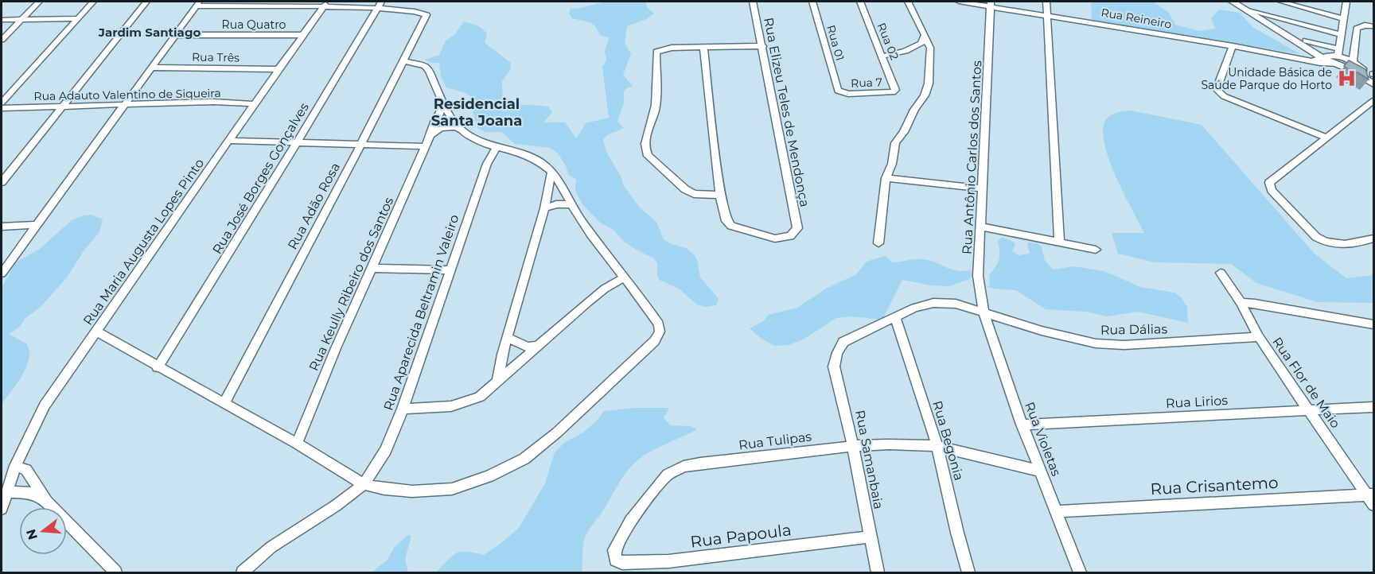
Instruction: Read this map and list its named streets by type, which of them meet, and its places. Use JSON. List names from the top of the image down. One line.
{"streets":{"street":["Rua Reineiro","Rua Quatro","Rua 02","Rua 01","Rua Três","Rua 7","Rua Adauto Valentino de Siqueira","Rua Elizeu Teles de Mendonça","Rua Antônio Carlos dos Santos","Rua José Borges Gonçalves","Rua Adão Rosa","Rua Maria Augusta Lopes Pinto","Rua Keully Ribeiro dos Santos","Rua Aparecida Beltramin Valeiro","Rua Dálias","Rua Flor de Maio","Rua Lirios","Rua Violetas","Rua Tulipas","Rua Begonia","Rua Samanbaia","Rua Crisantemo","Rua Papoula"]},"crossings":[["Rua Reineiro","Rua Antônio Carlos dos Santos"],["Rua Quatro","Rua Maria Augusta Lopes Pinto"],["Rua 02","Rua 7"],["Rua 01","Rua 7"],["Rua Três","Rua Maria Augusta Lopes Pinto"],["Rua Adauto Valentino de Siqueira","Rua Maria Augusta Lopes Pinto"],["Rua Antônio Carlos dos Santos","Rua Dálias"],["Rua Antônio Carlos dos Santos","Rua Violetas"],["Rua José Borges Gonçalves","Rua Adão Rosa"],["Rua Dálias","Rua Flor de Maio"],["Rua Dálias","Rua Violetas"],["Rua Dálias","Rua Begonia"],["Rua Dálias","Rua Samanbaia"],["Rua Flor de Maio","Rua Lirios"],["Rua Flor de Maio","Rua Crisantemo"],["Rua Lirios","Rua Violetas"],["Rua Violetas","Rua Tulipas"],["Rua Violetas","Rua Crisantemo"],["Rua Tulipas","Rua Begonia"],["Rua Tulipas","Rua Samanbaia"],["Rua Tulipas","Rua Papoula"],["Rua Samanbaia","Rua Papoula"]],"districts":["Jardim Santiago","Residencial Santa Joana"],"places":{"hospital":["Unidade Básica de Saúde Parque do Horto"]},"north":"left"}
